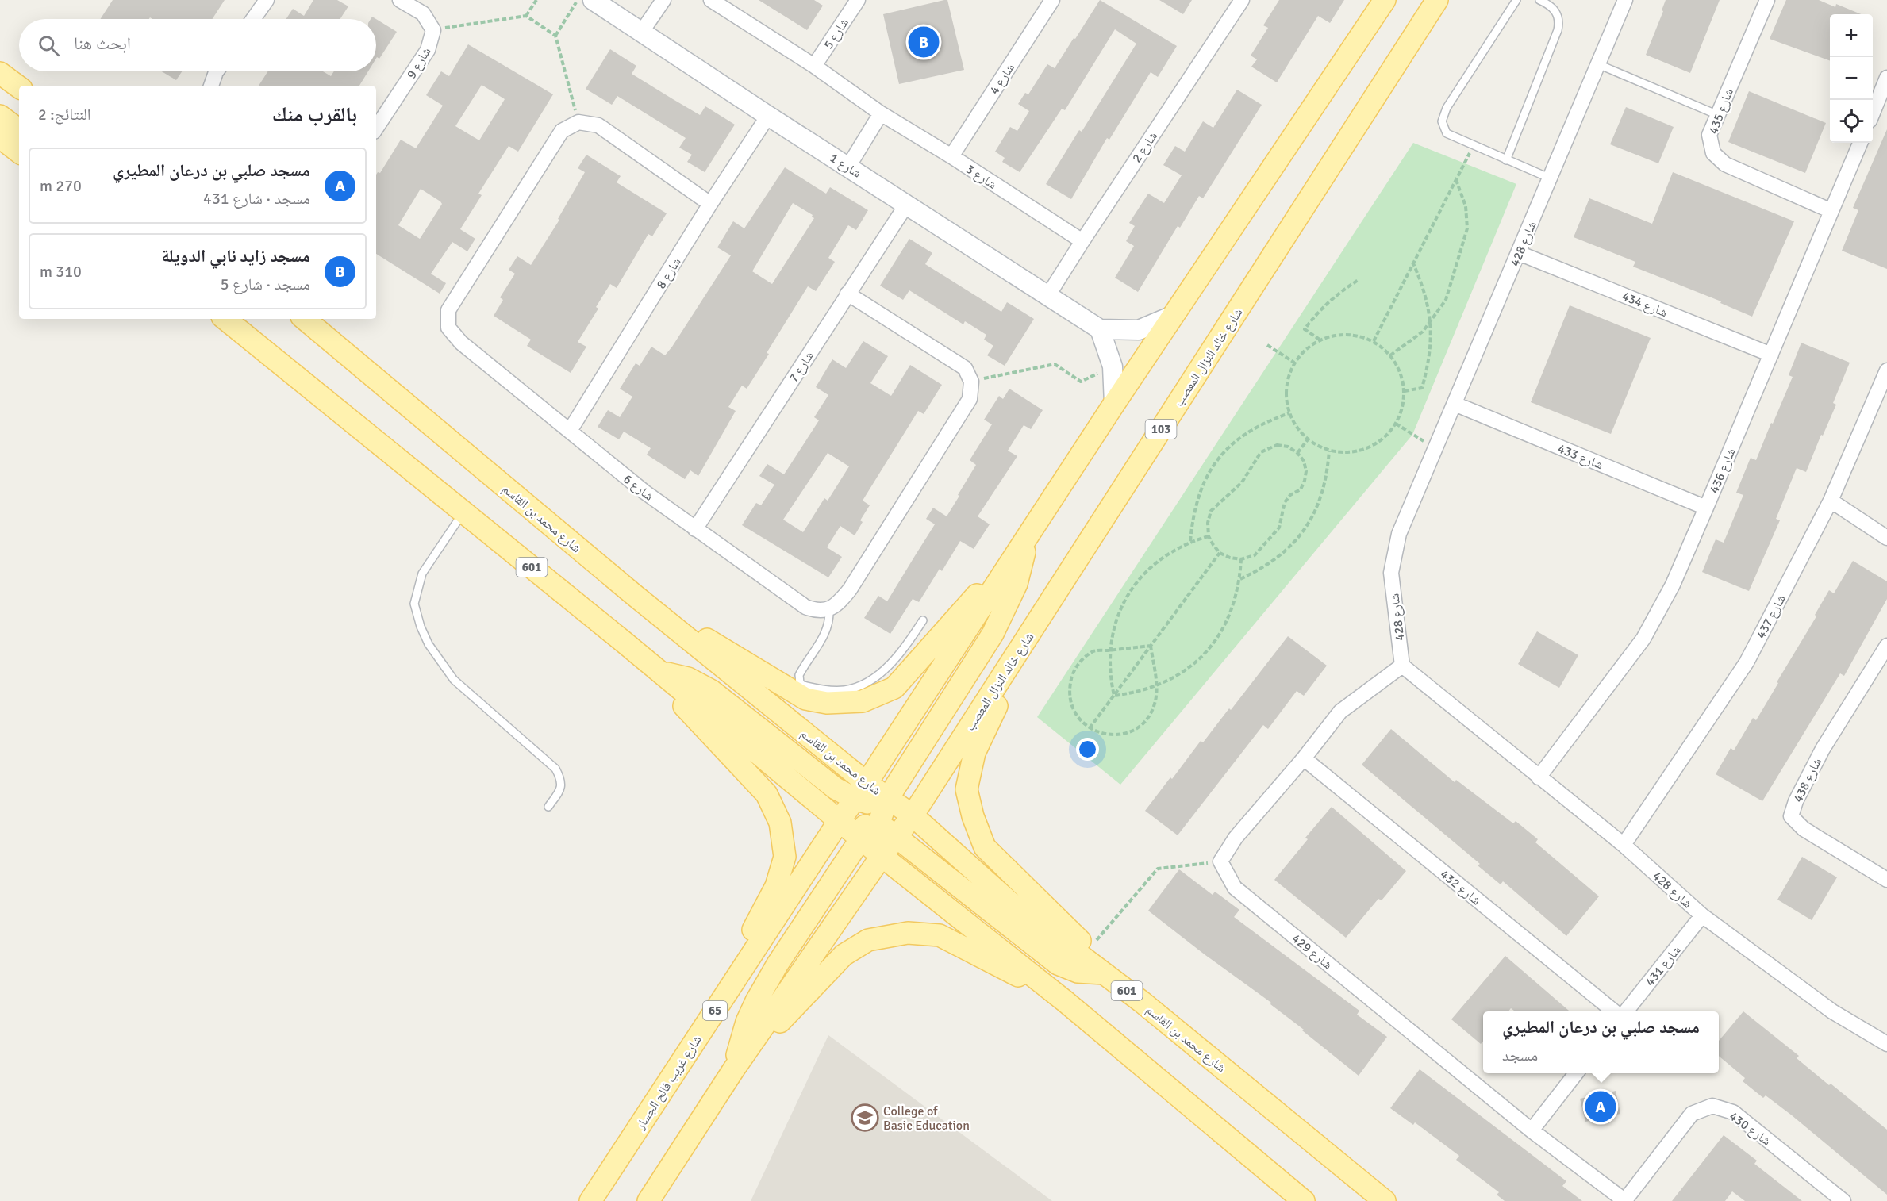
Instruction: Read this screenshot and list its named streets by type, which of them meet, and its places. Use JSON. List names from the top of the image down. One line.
{"streets":{"main road":["شارع خالد النزال المعصب","103","شارع محمد بن القاسم","601","65","شارع غريب فالح الجسار"],"street":["شارع 5","شارع 9","شارع 4","شارع 435","شارع 2","شارع 1","شارع 3","شارع 428","شارع 8","شارع 434","شارع 7","شارع 433","شارع 436","شارع 6","شارع 437","شارع 438","شارع 432","شارع 429","شارع 431","شارع 430"]},"crossings":[["شارع 5","شارع 3"],["شارع 4","شارع 3"],["شارع 435","شارع 436"],["شارع 2","شارع 1"],["شارع 2","شارع 3"],["شارع 1","شارع 8"],["شارع 1","شارع 7"],["شارع 428","شارع 434"],["شارع 428","شارع 433"],["شارع 428","شارع 436"],["شارع 428","شارع 437"],["شارع 428","شارع 431"],["شارع 8","شارع 6"],["شارع 434","شارع 436"],["شارع خالد النزال المعصب","شارع محمد بن القاسم"],["شارع 7","شارع 6"],["شارع 433","شارع 436"],["601","شارع غريب فالح الجسار"],["شارع 429","شارع 430"]],"places":{"school or university":["College of Basic Education"]},"page":{"map_buttons":["+","−"],"search":"ابحث هنا","pins":["B","A"],"heading":["بالقرب منك","النتائج: 2"],"list":[{"mark":"A","name":"مسجد صلبي بن درعان المطيري","note":"مسجد · شارع 431","value":"270 m"},{"mark":"B","name":"مسجد زايد نابي الدويلة","note":"مسجد · شارع 5","value":"310 m"}],"popup":["مسجد صلبي بن درعان المطيري","مسجد"]}}
